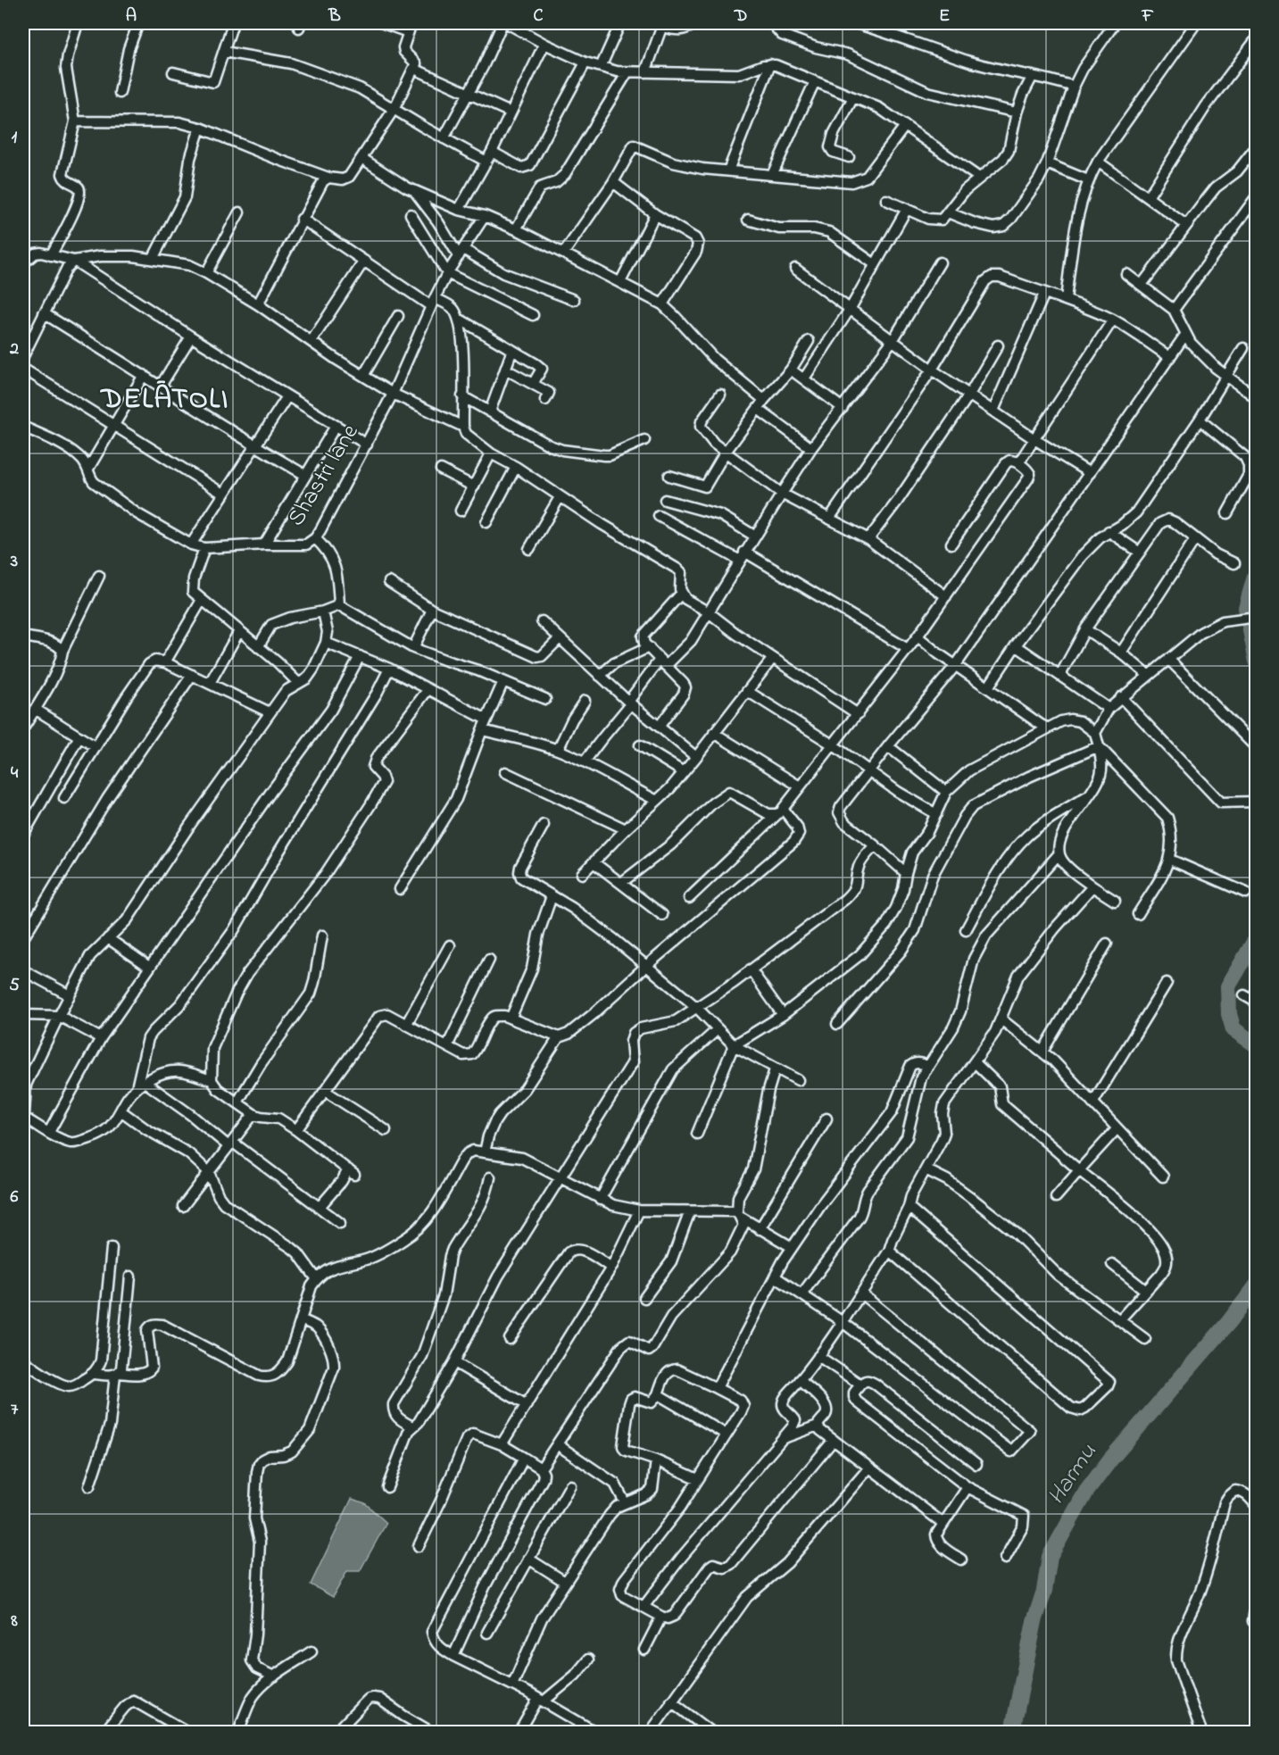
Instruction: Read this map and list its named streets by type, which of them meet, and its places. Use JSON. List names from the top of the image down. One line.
{"streets":{"street":["Shastri lane"]},"districts":["DELĀTOLI"],"water":["Harmu"],"grid":{"columns":["A","B","C","D","E","F"],"rows":["1","2","3","4","5","6","7","8"]}}
